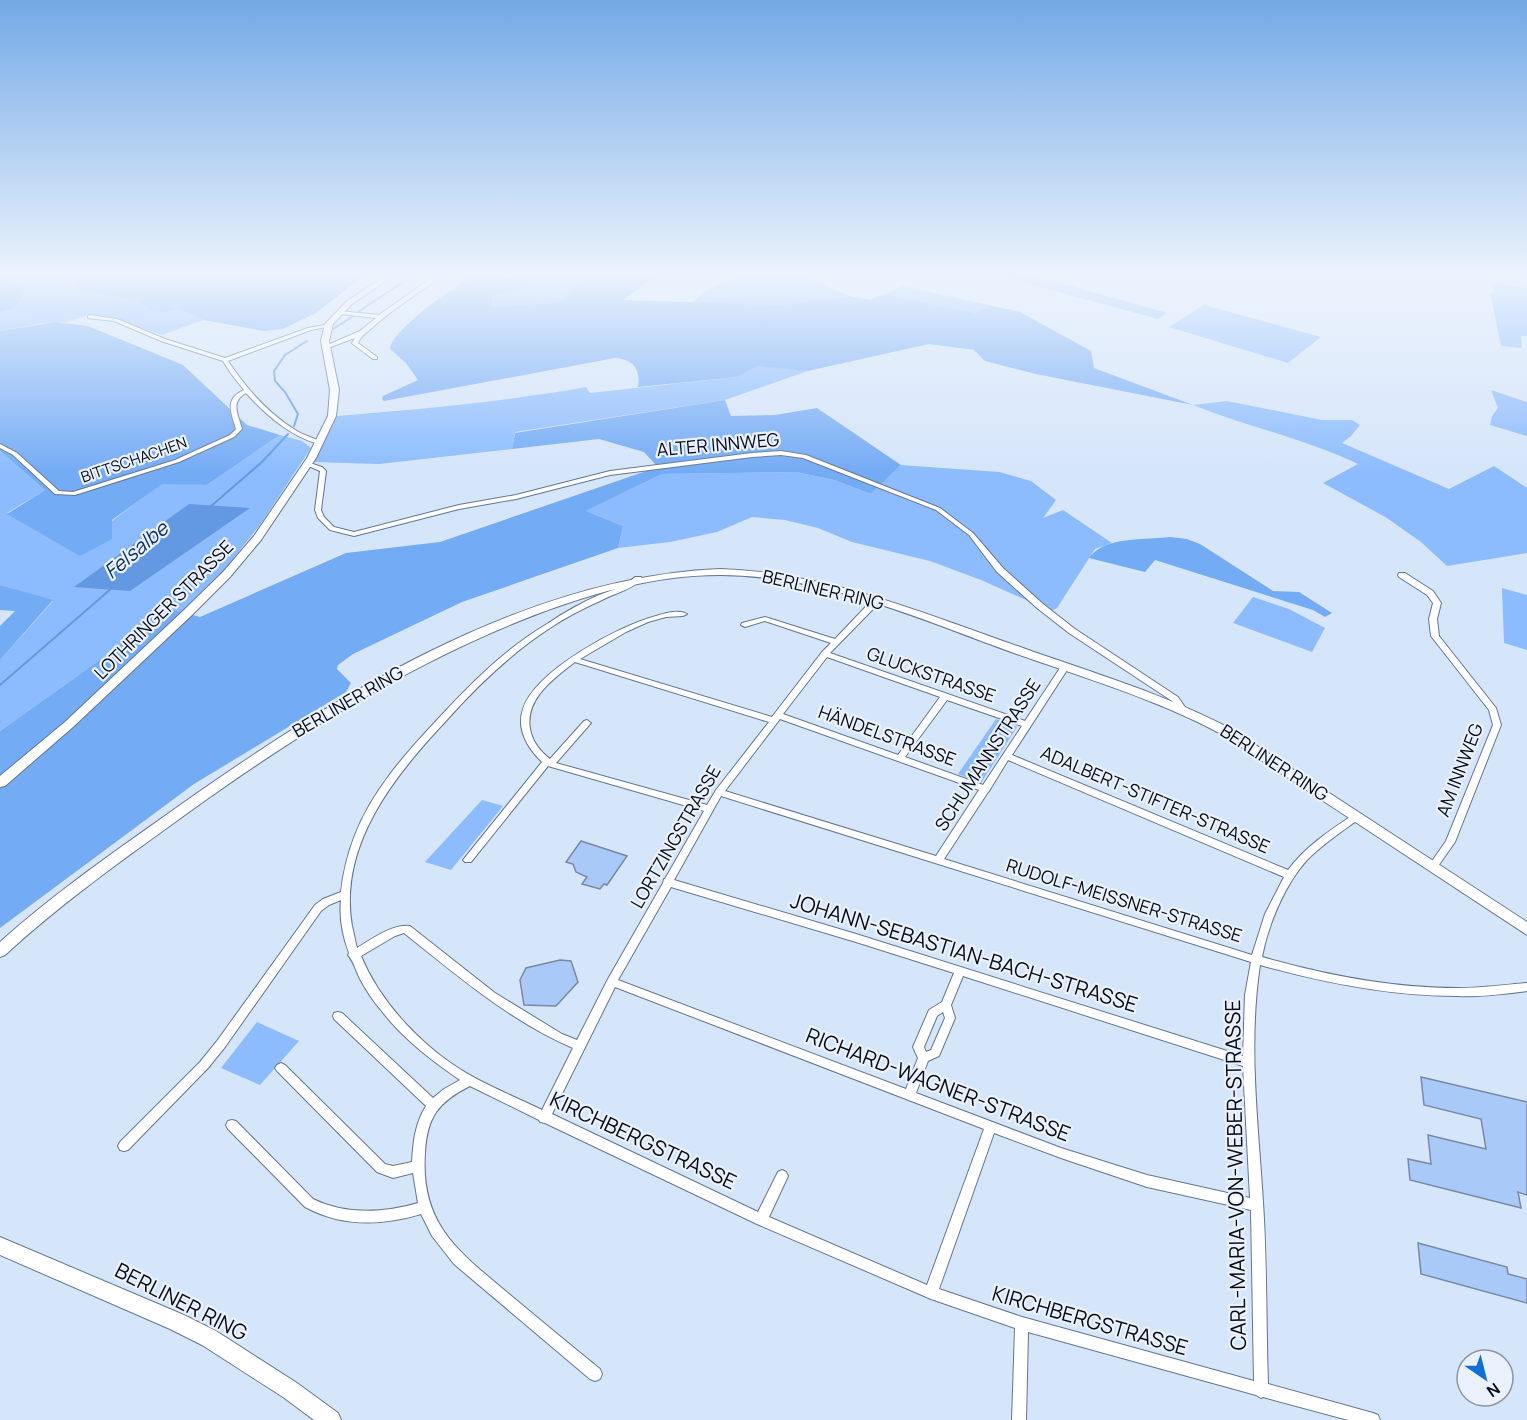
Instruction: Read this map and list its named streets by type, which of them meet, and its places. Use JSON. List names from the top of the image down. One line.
{"streets":{"street":["ALTER INNWEG","BITTSCHACHEN","BERLINER RING","LOTHRINGER STRASSE","GLUCKSTRASSE","HÄNDELSTRASSE","SCHUMANNSTRASSE","AM INNWEG","ADALBERT-STIFTER-STRASSE","LORTZINGSTRASSE","RUDOLF-MEISSNER-STRASSE","JOHANN-SEBASTIAN-BACH-STRASSE","RICHARD-WAGNER-STRASSE","KIRCHBERGSTRASSE","CARL-MARIA-VON-WEBER-STRASSE"]},"crossings":[["ALTER INNWEG","BERLINER RING"],["ALTER INNWEG","LOTHRINGER STRASSE"],["BERLINER RING","SCHUMANNSTRASSE"],["BERLINER RING","AM INNWEG"],["BERLINER RING","LORTZINGSTRASSE"],["BERLINER RING","KIRCHBERGSTRASSE"],["BERLINER RING","CARL-MARIA-VON-WEBER-STRASSE"],["GLUCKSTRASSE","SCHUMANNSTRASSE"],["GLUCKSTRASSE","LORTZINGSTRASSE"],["HÄNDELSTRASSE","SCHUMANNSTRASSE"],["HÄNDELSTRASSE","LORTZINGSTRASSE"],["SCHUMANNSTRASSE","ADALBERT-STIFTER-STRASSE"],["SCHUMANNSTRASSE","RUDOLF-MEISSNER-STRASSE"],["ADALBERT-STIFTER-STRASSE","CARL-MARIA-VON-WEBER-STRASSE"],["LORTZINGSTRASSE","RUDOLF-MEISSNER-STRASSE"],["LORTZINGSTRASSE","JOHANN-SEBASTIAN-BACH-STRASSE"],["LORTZINGSTRASSE","RICHARD-WAGNER-STRASSE"],["LORTZINGSTRASSE","KIRCHBERGSTRASSE"],["RUDOLF-MEISSNER-STRASSE","CARL-MARIA-VON-WEBER-STRASSE"],["JOHANN-SEBASTIAN-BACH-STRASSE","CARL-MARIA-VON-WEBER-STRASSE"],["RICHARD-WAGNER-STRASSE","CARL-MARIA-VON-WEBER-STRASSE"],["KIRCHBERGSTRASSE","CARL-MARIA-VON-WEBER-STRASSE"]],"water":["Felsalbe"],"north":"bottom right"}
